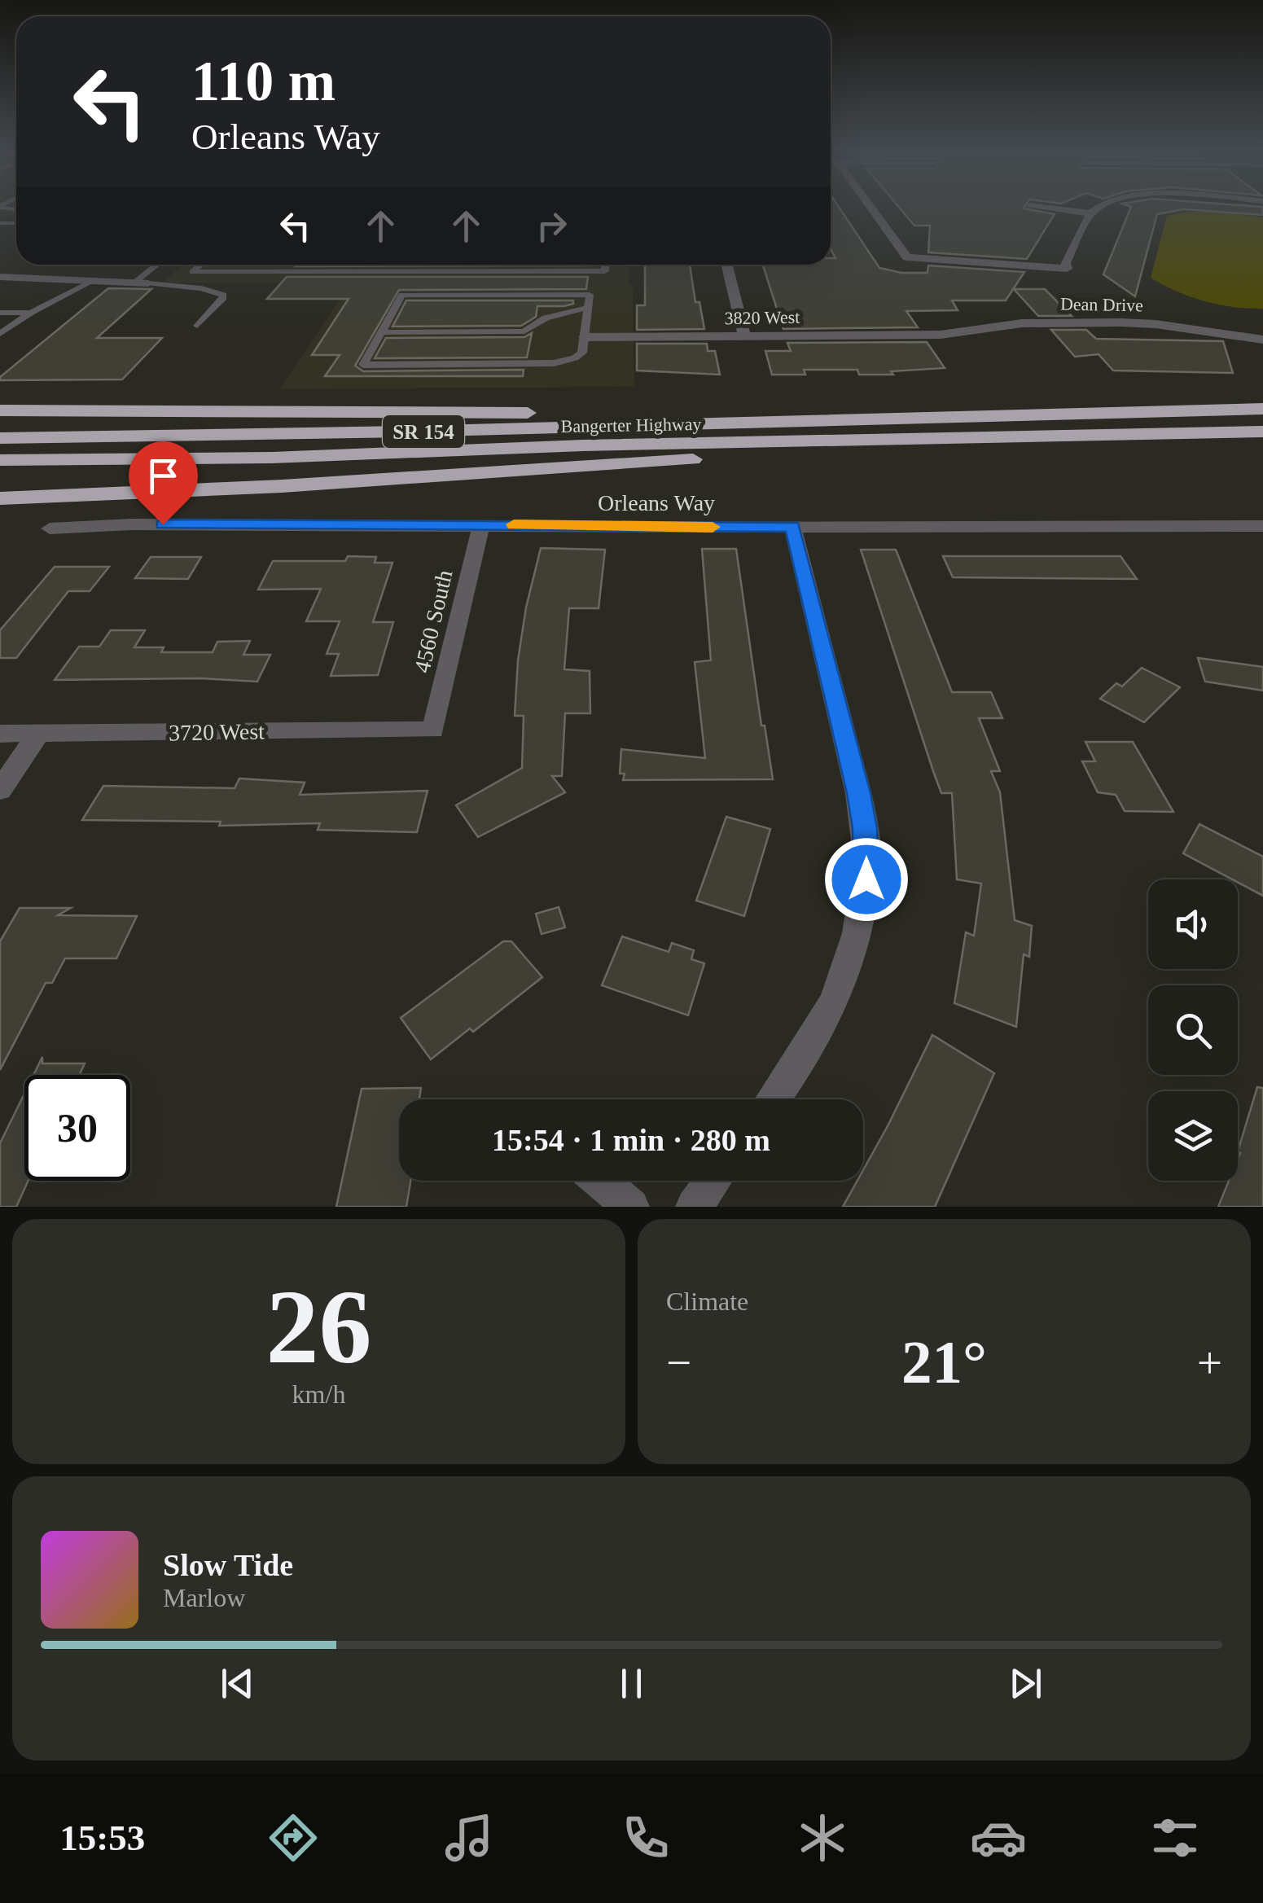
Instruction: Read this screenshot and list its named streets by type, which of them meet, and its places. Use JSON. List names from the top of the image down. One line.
{"streets":{"highway":["Bangerter Highway","SR 154"],"street":["Dean Drive","3820 West","Orleans Way","4560 South","3720 West"]},"crossings":[["Dean Drive","3820 West"],["Orleans Way","4560 South"],["4560 South","3720 West"]],"page":{"turn":["110 m","Orleans Way"],"limit":"30","trip":"15:54 · 1 min · 280 m","tile":[["26","km/h"],"Climate"],"heat":["−","21°","+"],"song":["Slow Tide","Marlow"],"tabs":"15:53"}}
